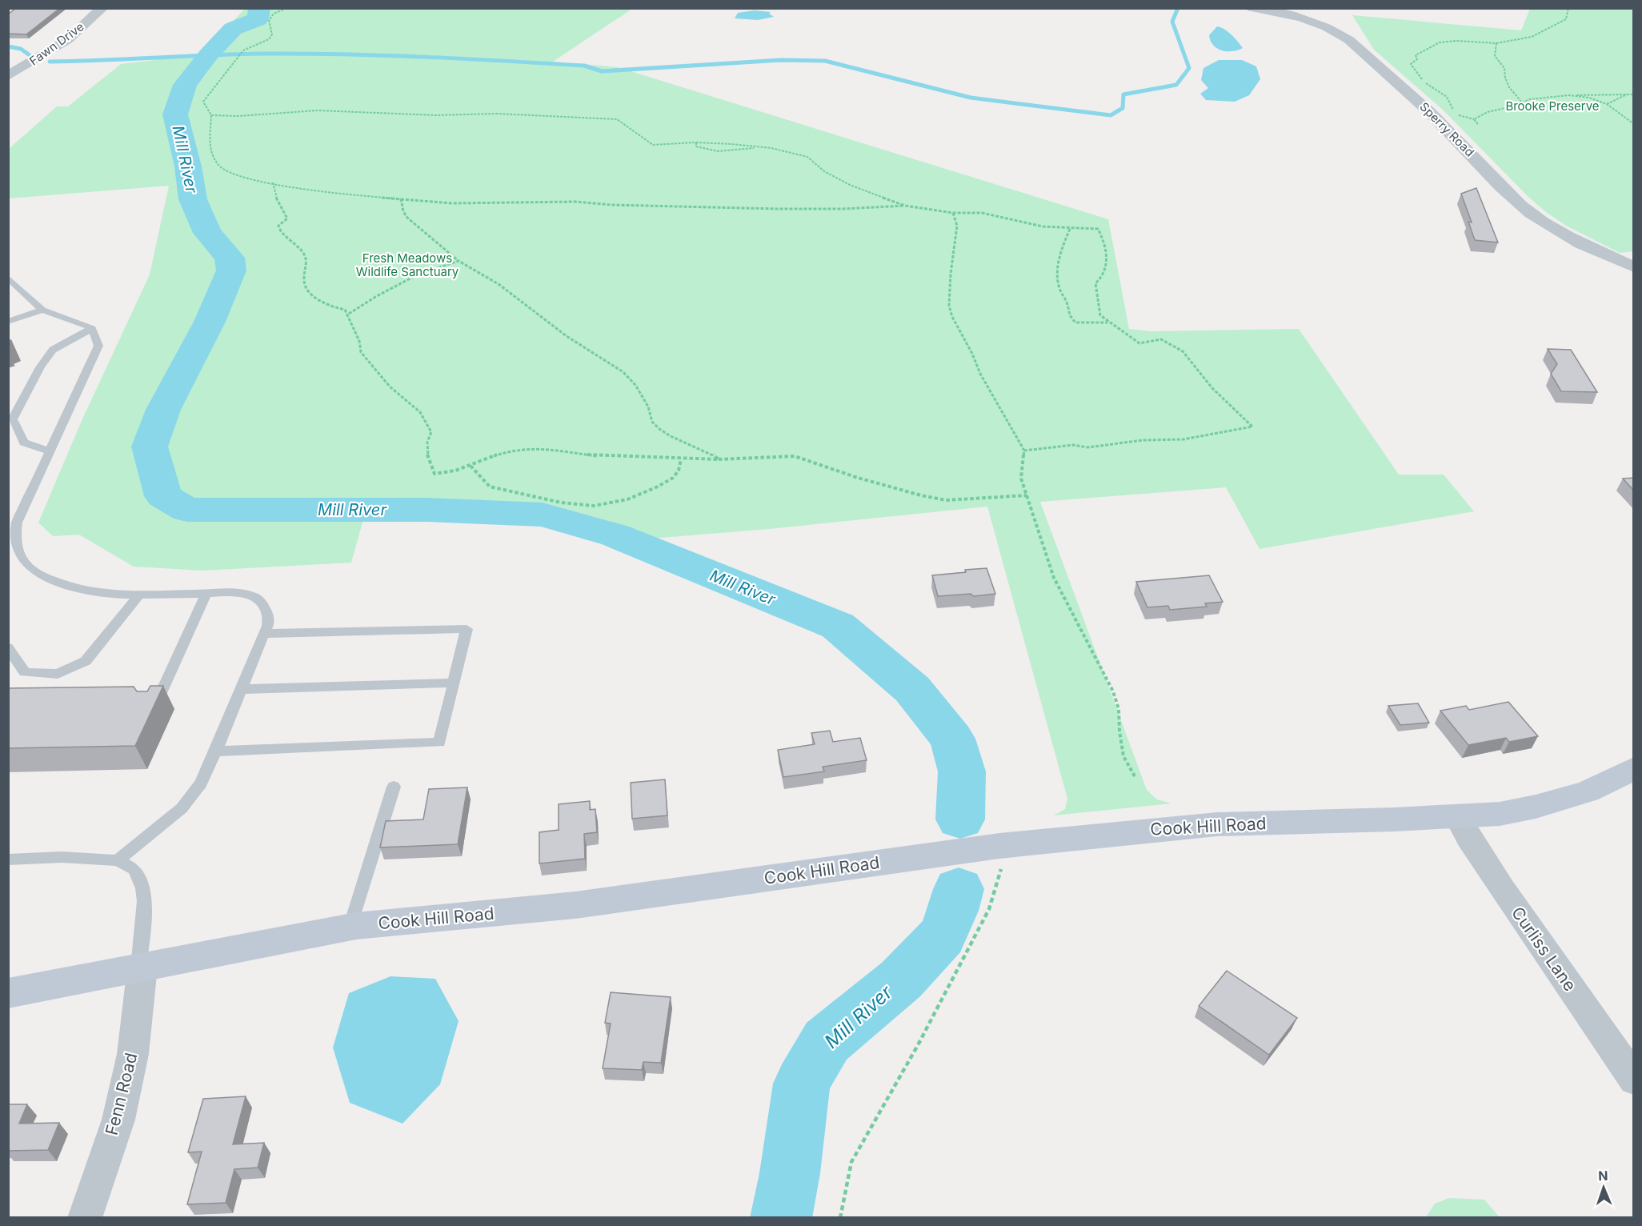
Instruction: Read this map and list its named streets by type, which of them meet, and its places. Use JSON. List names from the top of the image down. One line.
{"streets":{"street":["Fawn Drive","Sperry Road","Cook Hill Road","Curliss Lane","Fenn Road"]},"crossings":[["Cook Hill Road","Curliss Lane"],["Cook Hill Road","Fenn Road"]],"water":["Mill River"],"parks":["Brooke Preserve","Fresh Meadows Wildlife Sanctuary"],"north":"top"}
